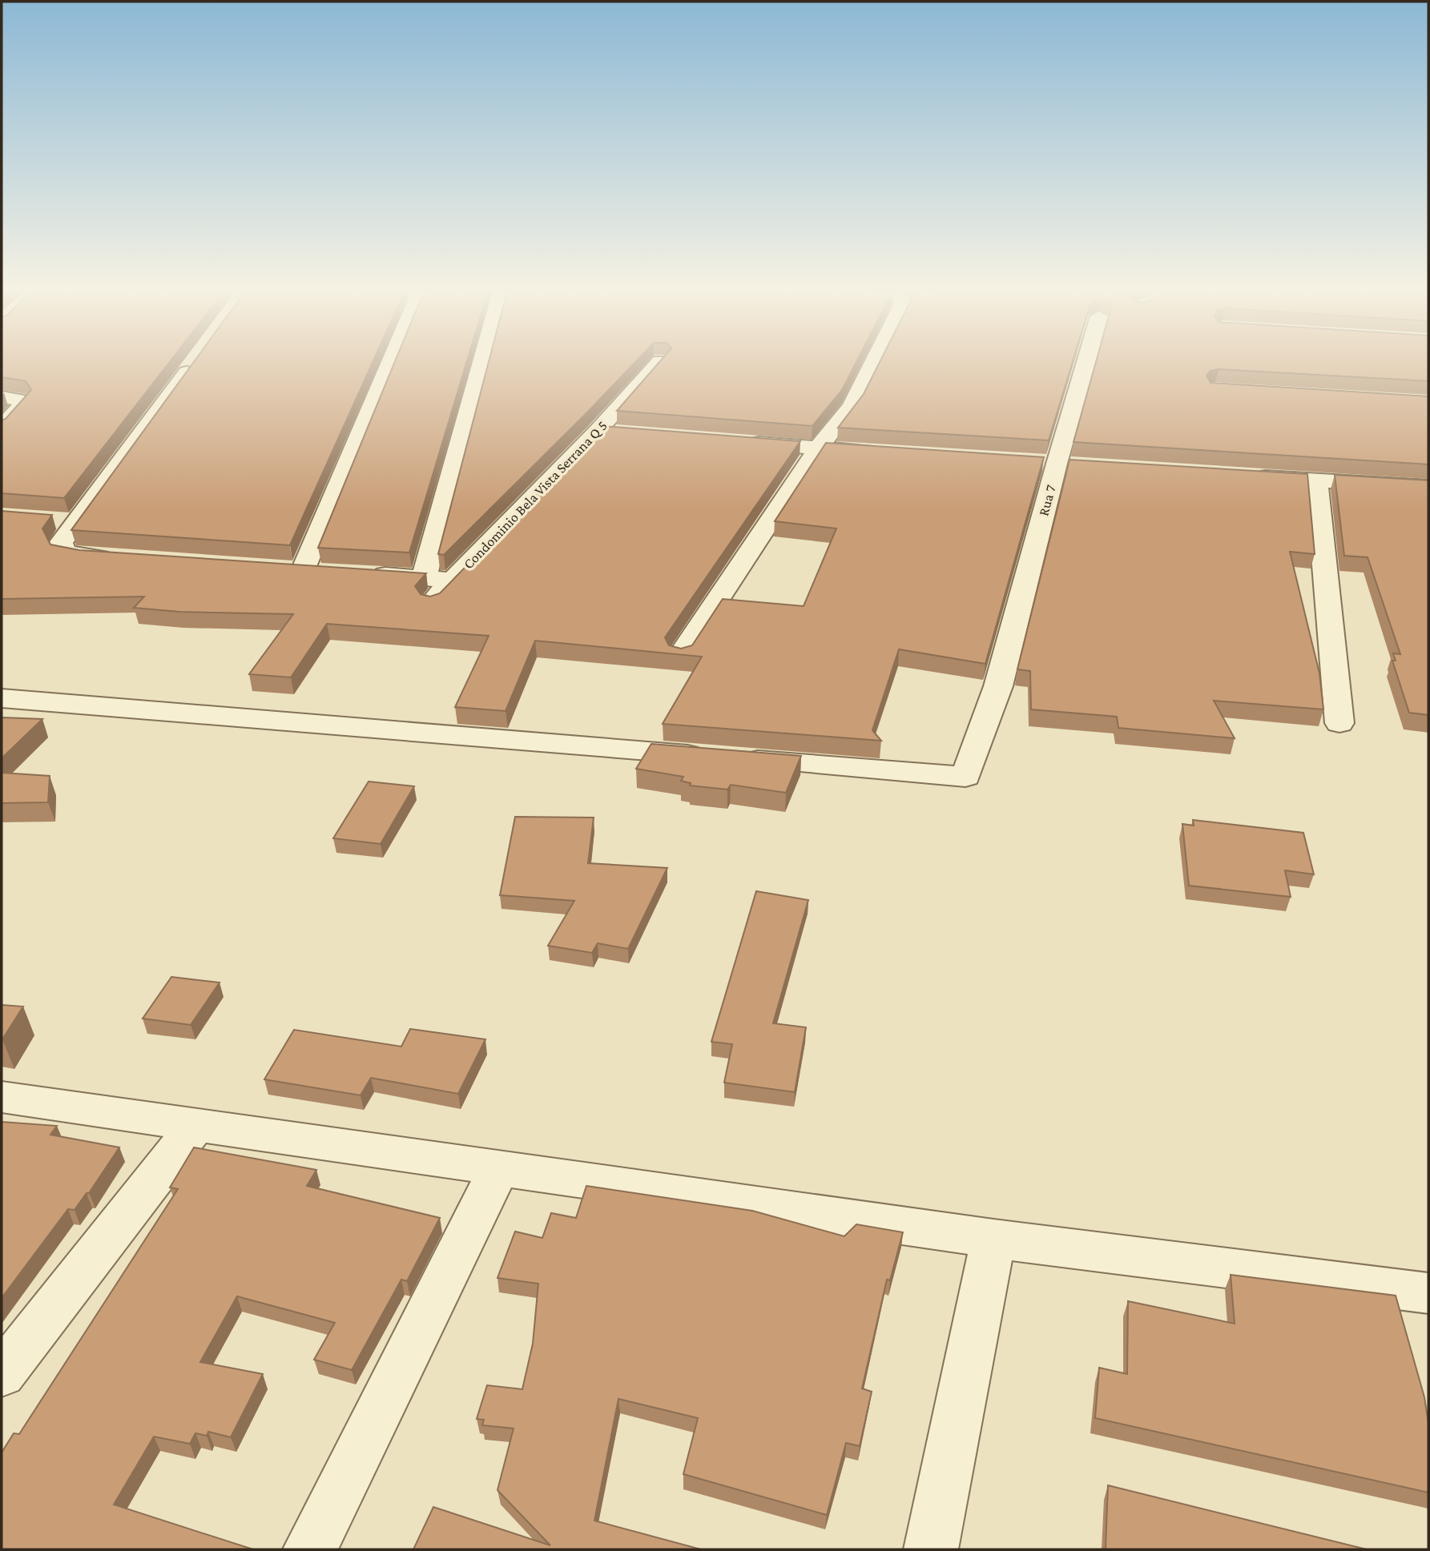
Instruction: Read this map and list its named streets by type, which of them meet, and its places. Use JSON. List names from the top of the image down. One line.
{"streets":{"street":["Condominio Bela Vista Serrana Q 5","Rua 7"]}}
